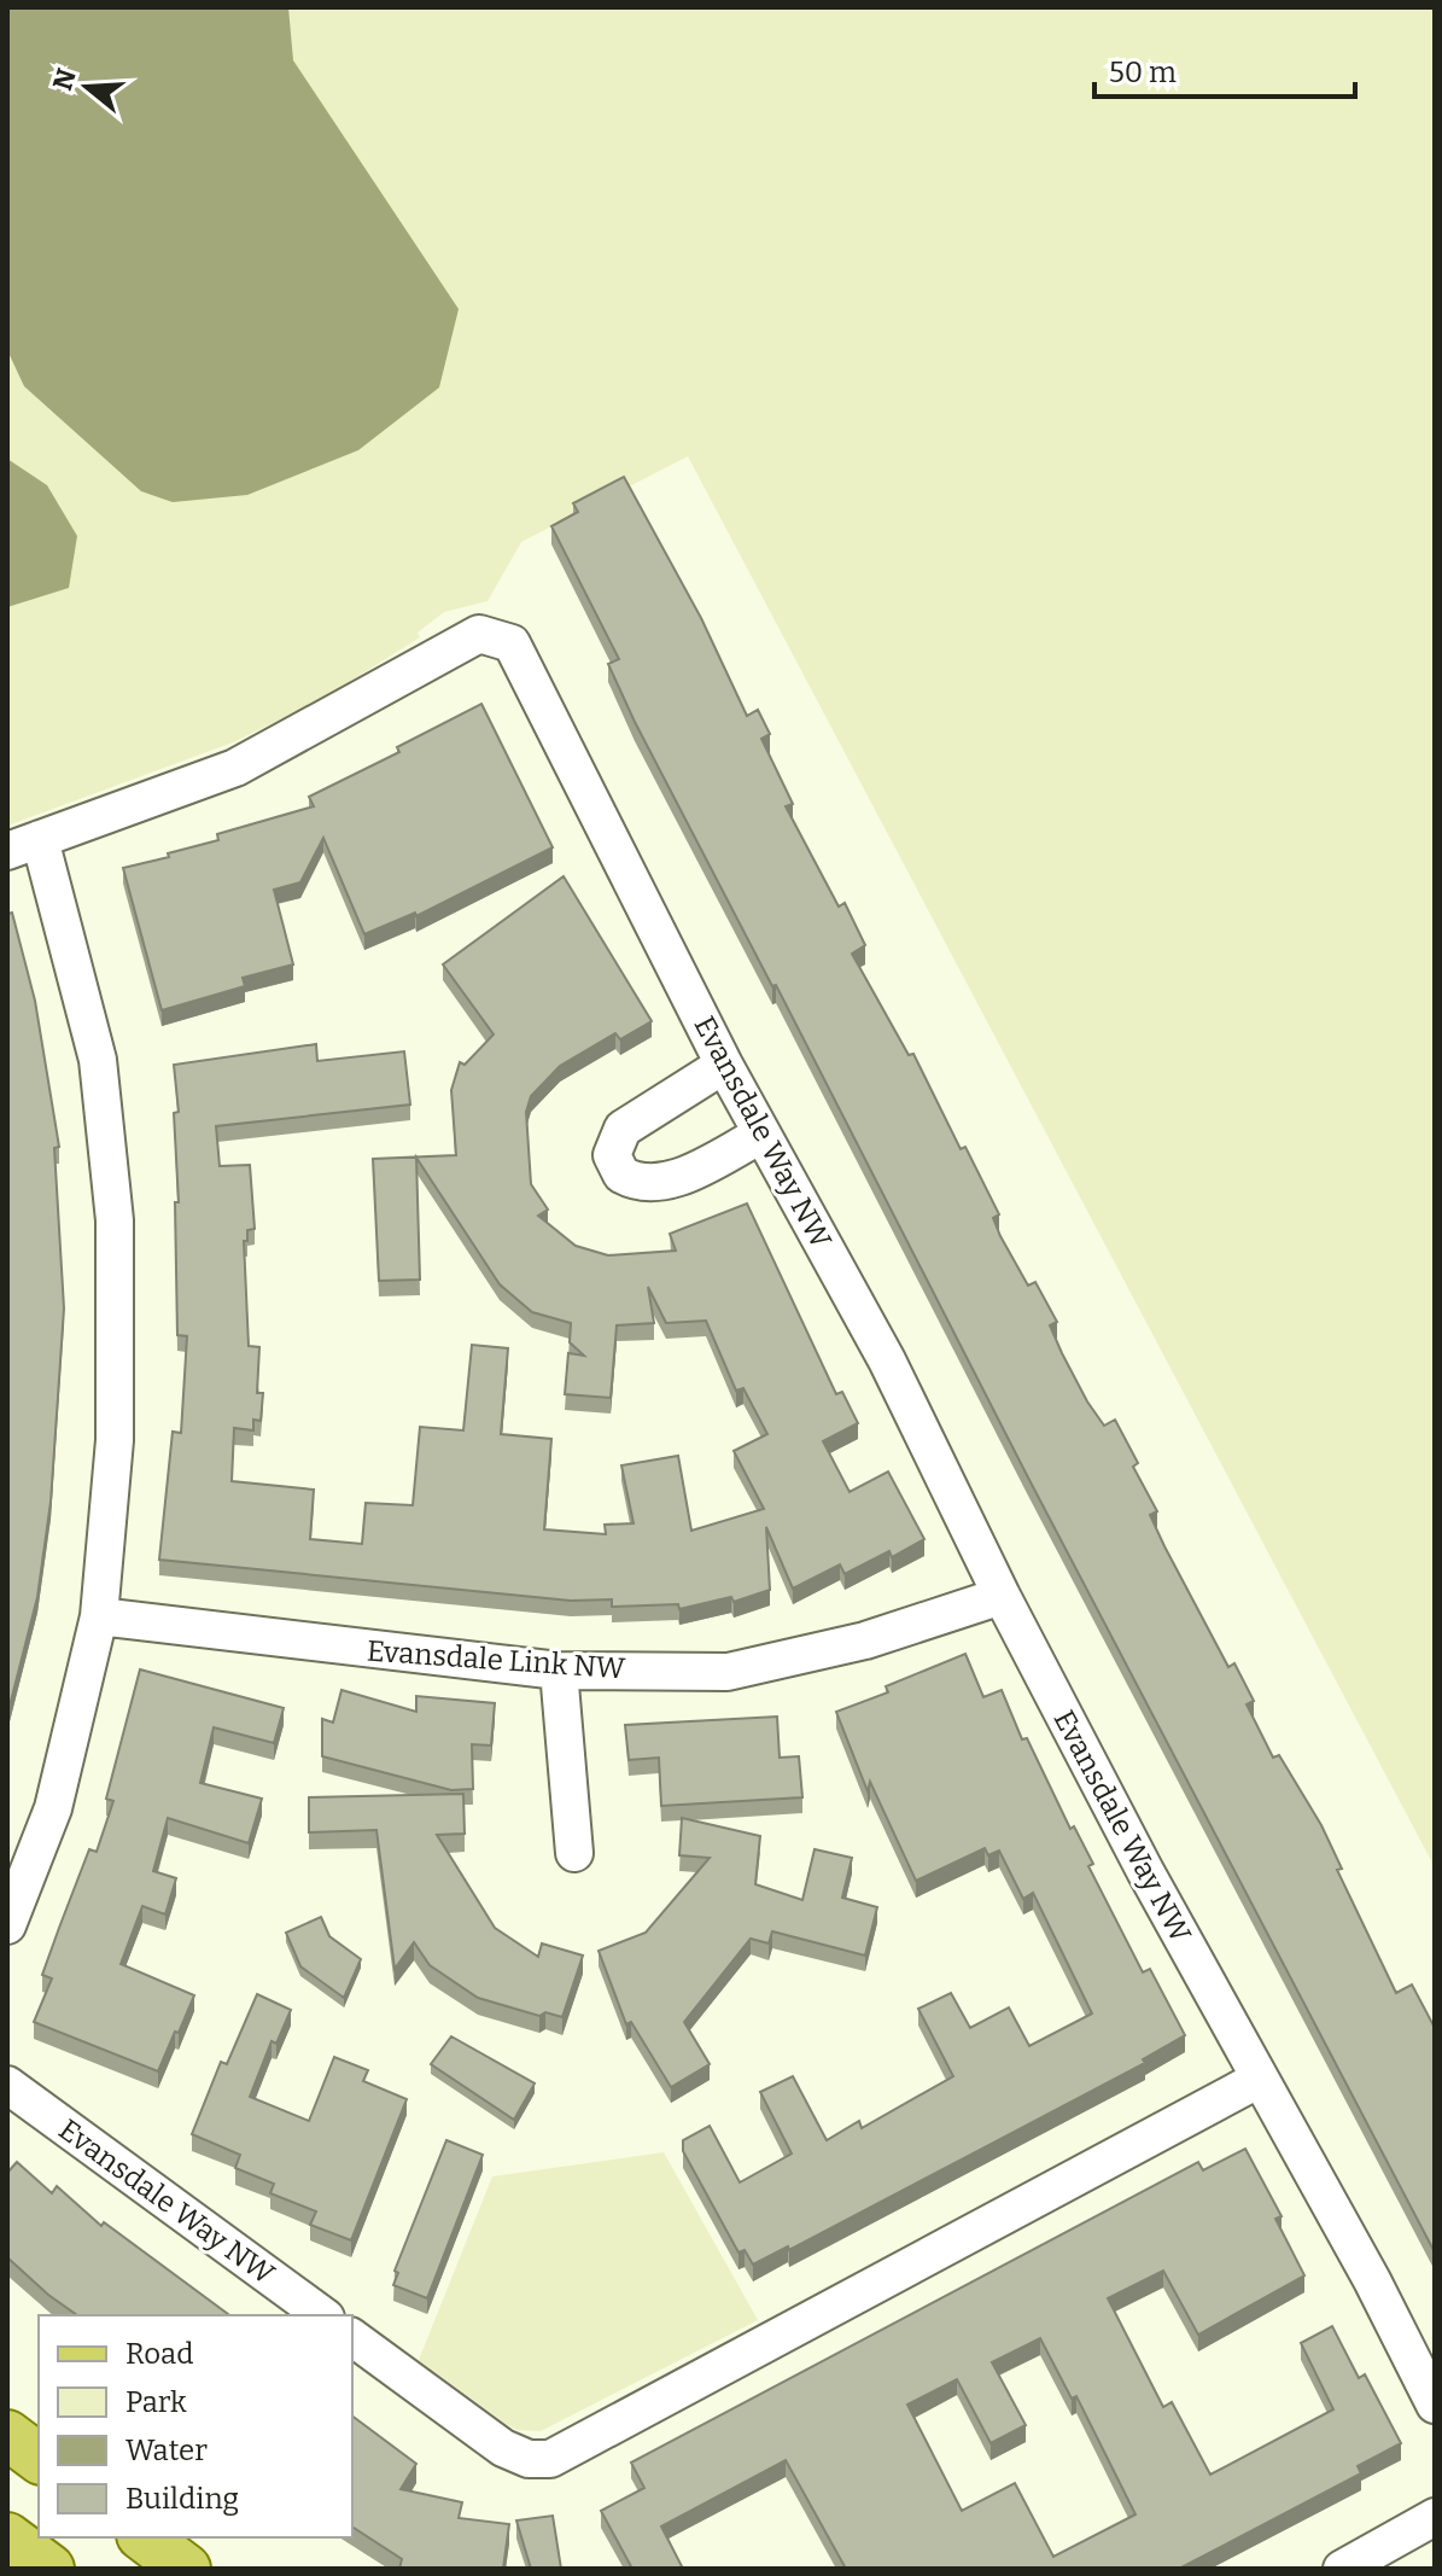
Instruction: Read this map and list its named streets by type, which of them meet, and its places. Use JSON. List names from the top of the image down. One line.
{"streets":{"street":["Evansdale Way NW","Evansdale Link NW"]},"crossings":[["Evansdale Way NW","Evansdale Link NW"]],"legend":["Road","Park","Water","Building"],"scale_bar":"50 m","north":"left"}
